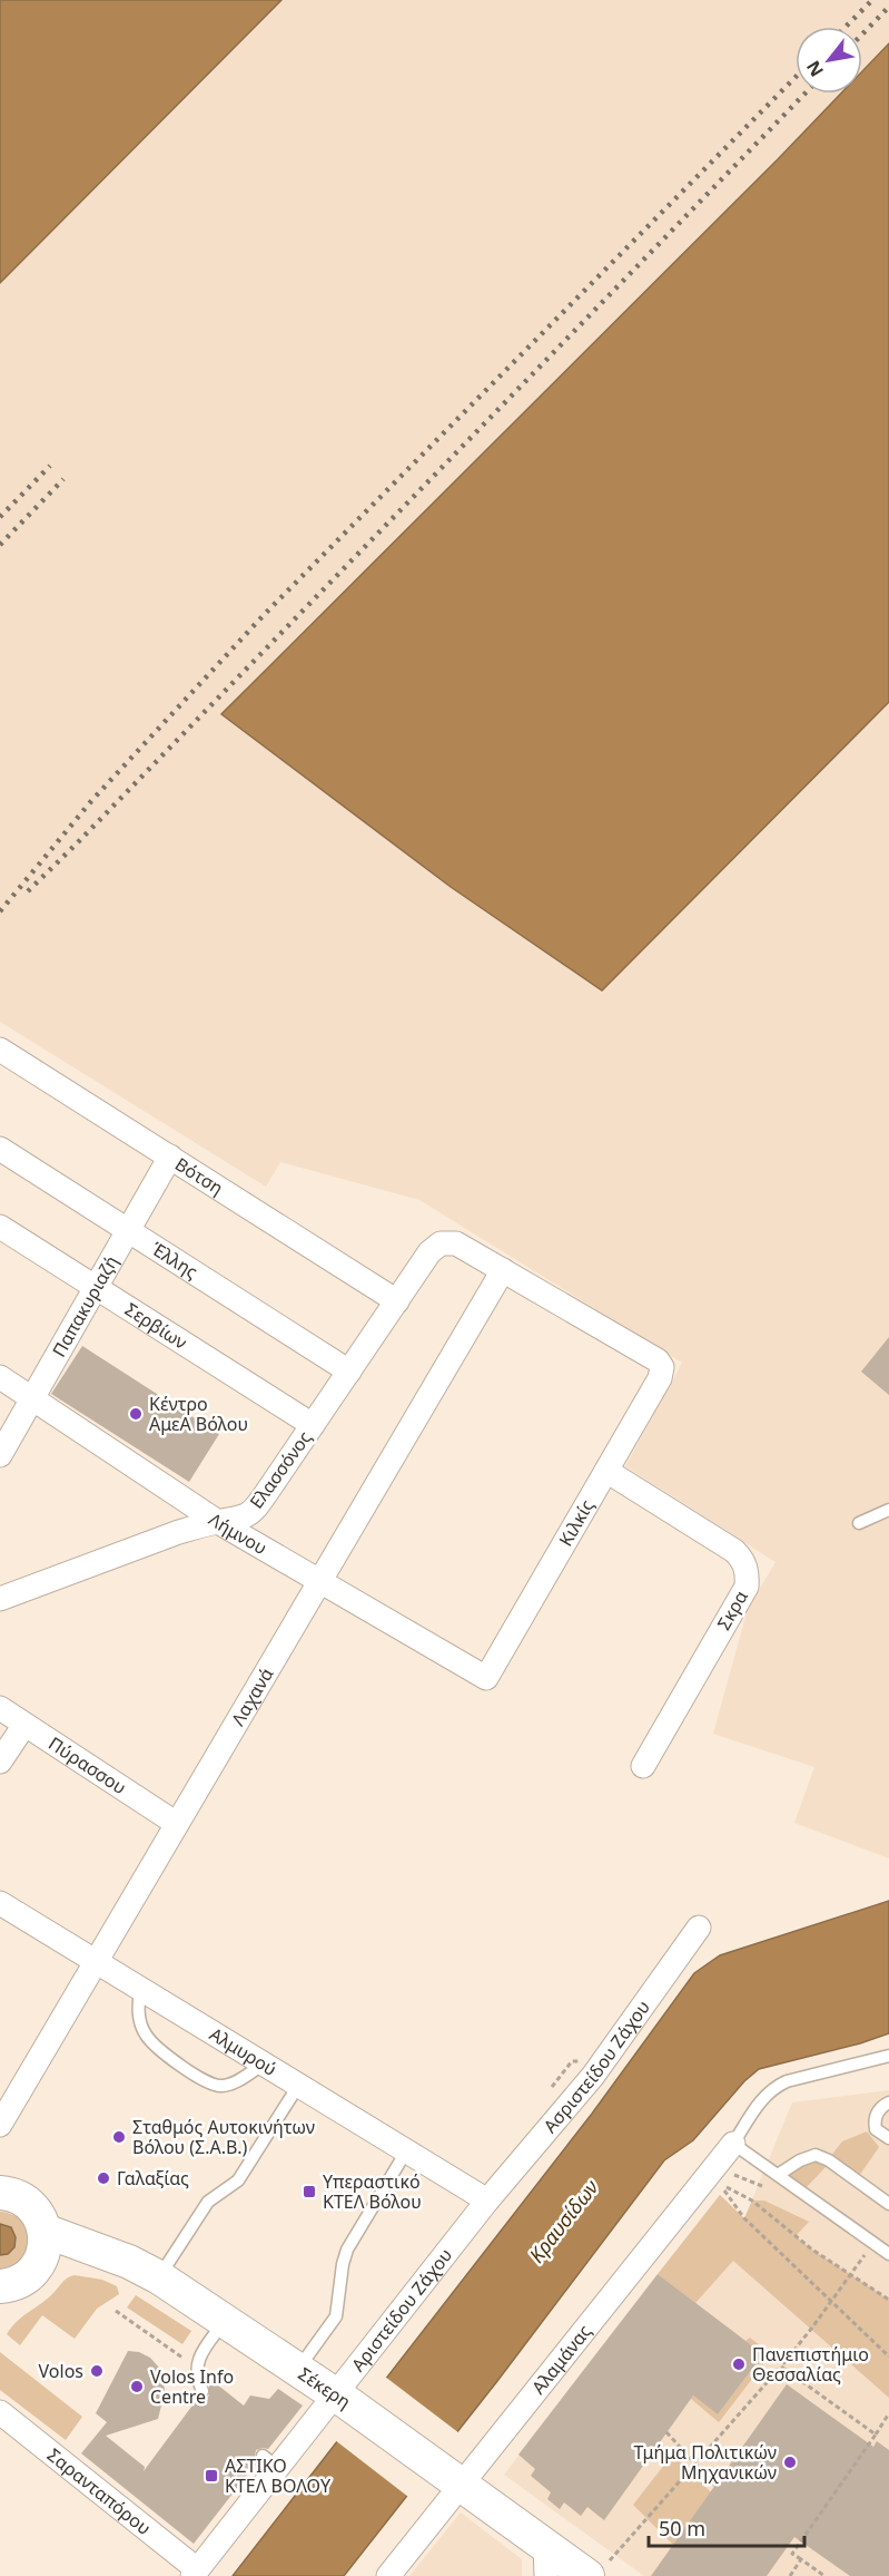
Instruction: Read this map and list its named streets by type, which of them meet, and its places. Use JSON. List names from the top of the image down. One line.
{"streets":{"main road":["Σέκερη"],"street":["Βότση","Έλλης","Παπακυριαζή","Σερβίων","Ελασσόνος","Κιλκίς","Λήμνου","Σκρα","Λαχανά","Πύρασσου","Αλμυρού","Ασριστείδου Ζάχου","Αριστείδου Ζάχου","Αλαμάνας","Σαρανταπόρου"]},"crossings":[["Βότση","Παπακυριαζή"],["Βότση","Ελασσόνος"],["Έλλης","Παπακυριαζή"],["Έλλης","Ελασσόνος"],["Παπακυριαζή","Σερβίων"],["Παπακυριαζή","Λήμνου"],["Σερβίων","Ελασσόνος"],["Ελασσόνος","Κιλκίς"],["Ελασσόνος","Λήμνου"],["Ελασσόνος","Λαχανά"],["Κιλκίς","Λήμνου"],["Κιλκίς","Σκρα"],["Κιλκίς","Λαχανά"],["Λήμνου","Λαχανά"],["Λαχανά","Πύρασσου"],["Λαχανά","Αλμυρού"],["Αλμυρού","Ασριστείδου Ζάχου"],["Αλμυρού","Αριστείδου Ζάχου"],["Ασριστείδου Ζάχου","Αριστείδου Ζάχου"],["Αριστείδου Ζάχου","Σέκερη"],["Αριστείδου Ζάχου","Σαρανταπόρου"],["Αλαμάνας","Σέκερη"]],"water":["Κραυσίδων"],"places":{"other":["Κέντρο ΑμεΑ Βόλου","Σταθμός Αυτοκινήτων Βόλου (Σ.Α.Β.)","Γαλαξίας","Πανεπιστήμιο Θεσσαλίας","Volos","Volos Info Centre","Τμήμα Πολιτικών Μηχανικών"],"transit":["Υπεραστικό ΚΤΕΛ Βόλου","ΑΣΤΙΚΟ ΚΤΕΛ ΒΟΛΟΥ"]},"scale_bar":"50 m","north":"bottom left"}
